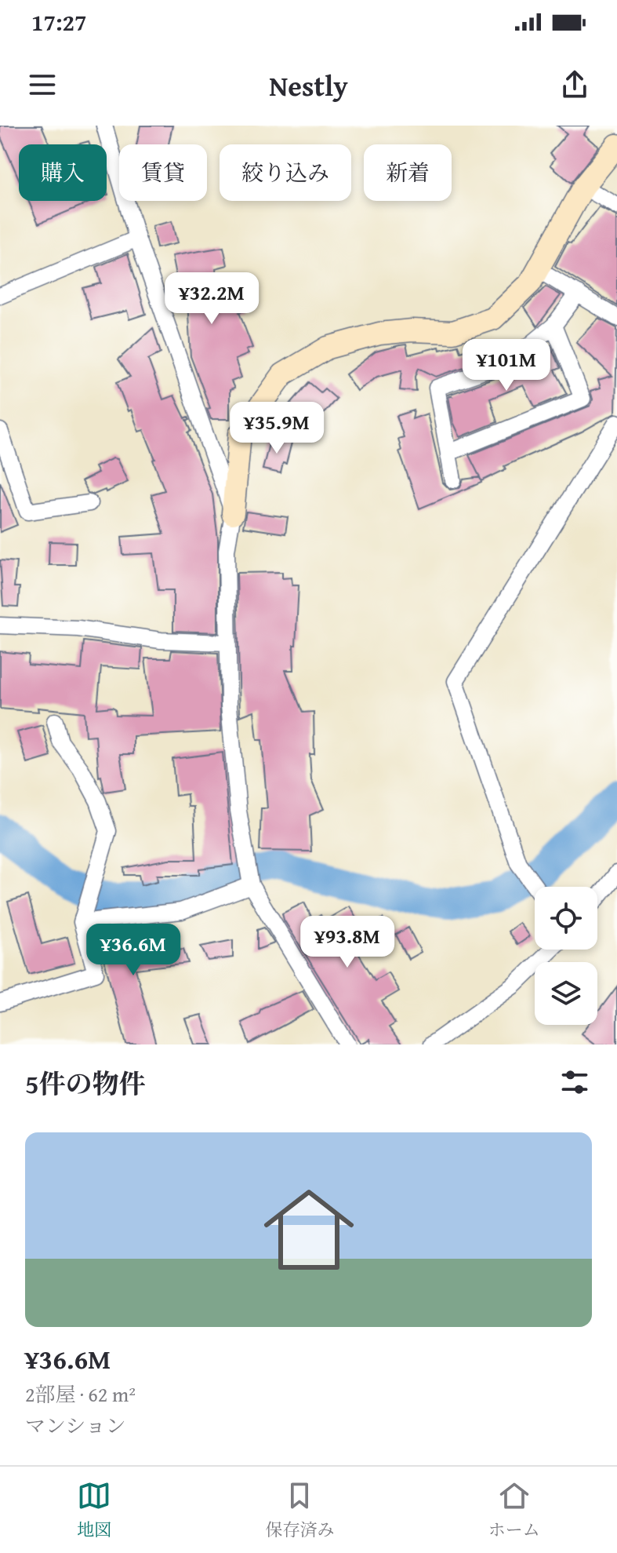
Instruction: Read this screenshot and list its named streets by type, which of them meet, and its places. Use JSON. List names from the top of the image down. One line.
{"page":{"status":"17:27","header":"Nestly","chip":["購入","賃貸","絞り込み","新着"],"price":["¥32.2M","¥101M","¥35.9M","¥93.8M","¥36.6M"],"heading":"5件の物件","list":[{"name":"¥36.6M","note":"2部屋 · 62 m² · マンション"}],"tabs":["地図","保存済み","ホーム"]}}
